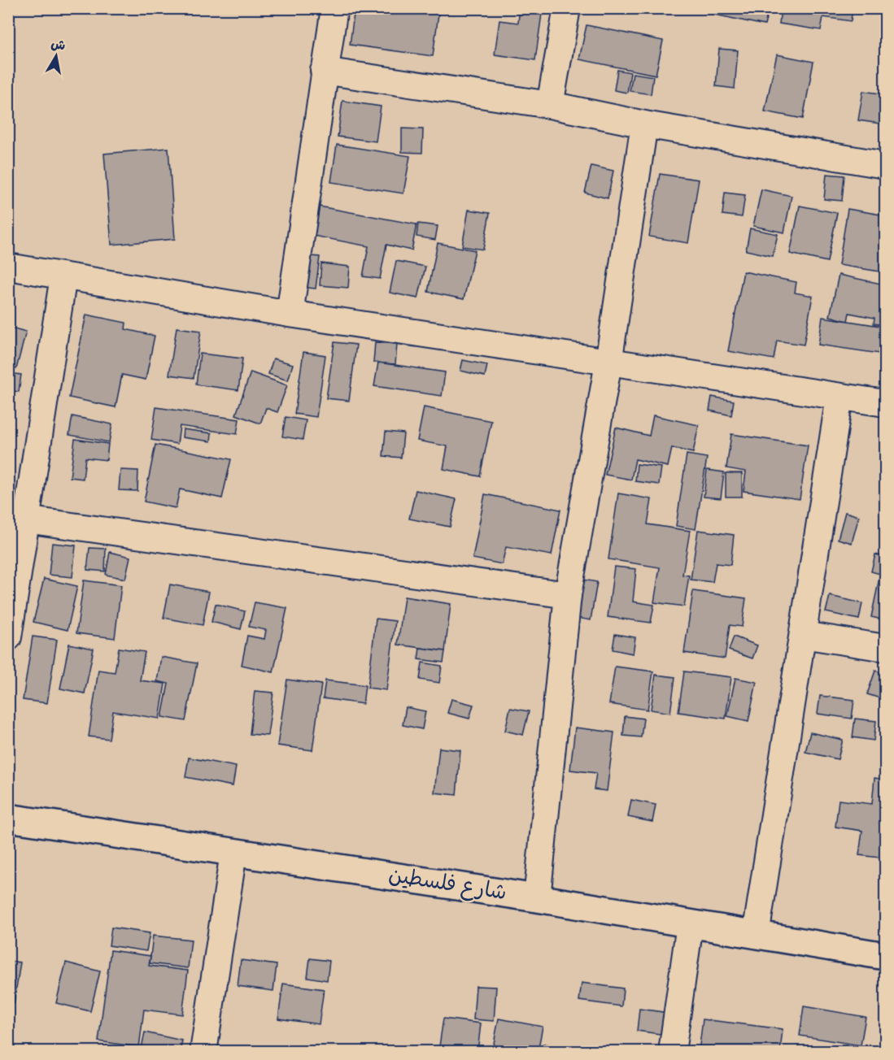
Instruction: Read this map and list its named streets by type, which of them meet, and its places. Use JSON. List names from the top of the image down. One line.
{"streets":{"street":["شارع فلسطين"]},"north":"top"}
